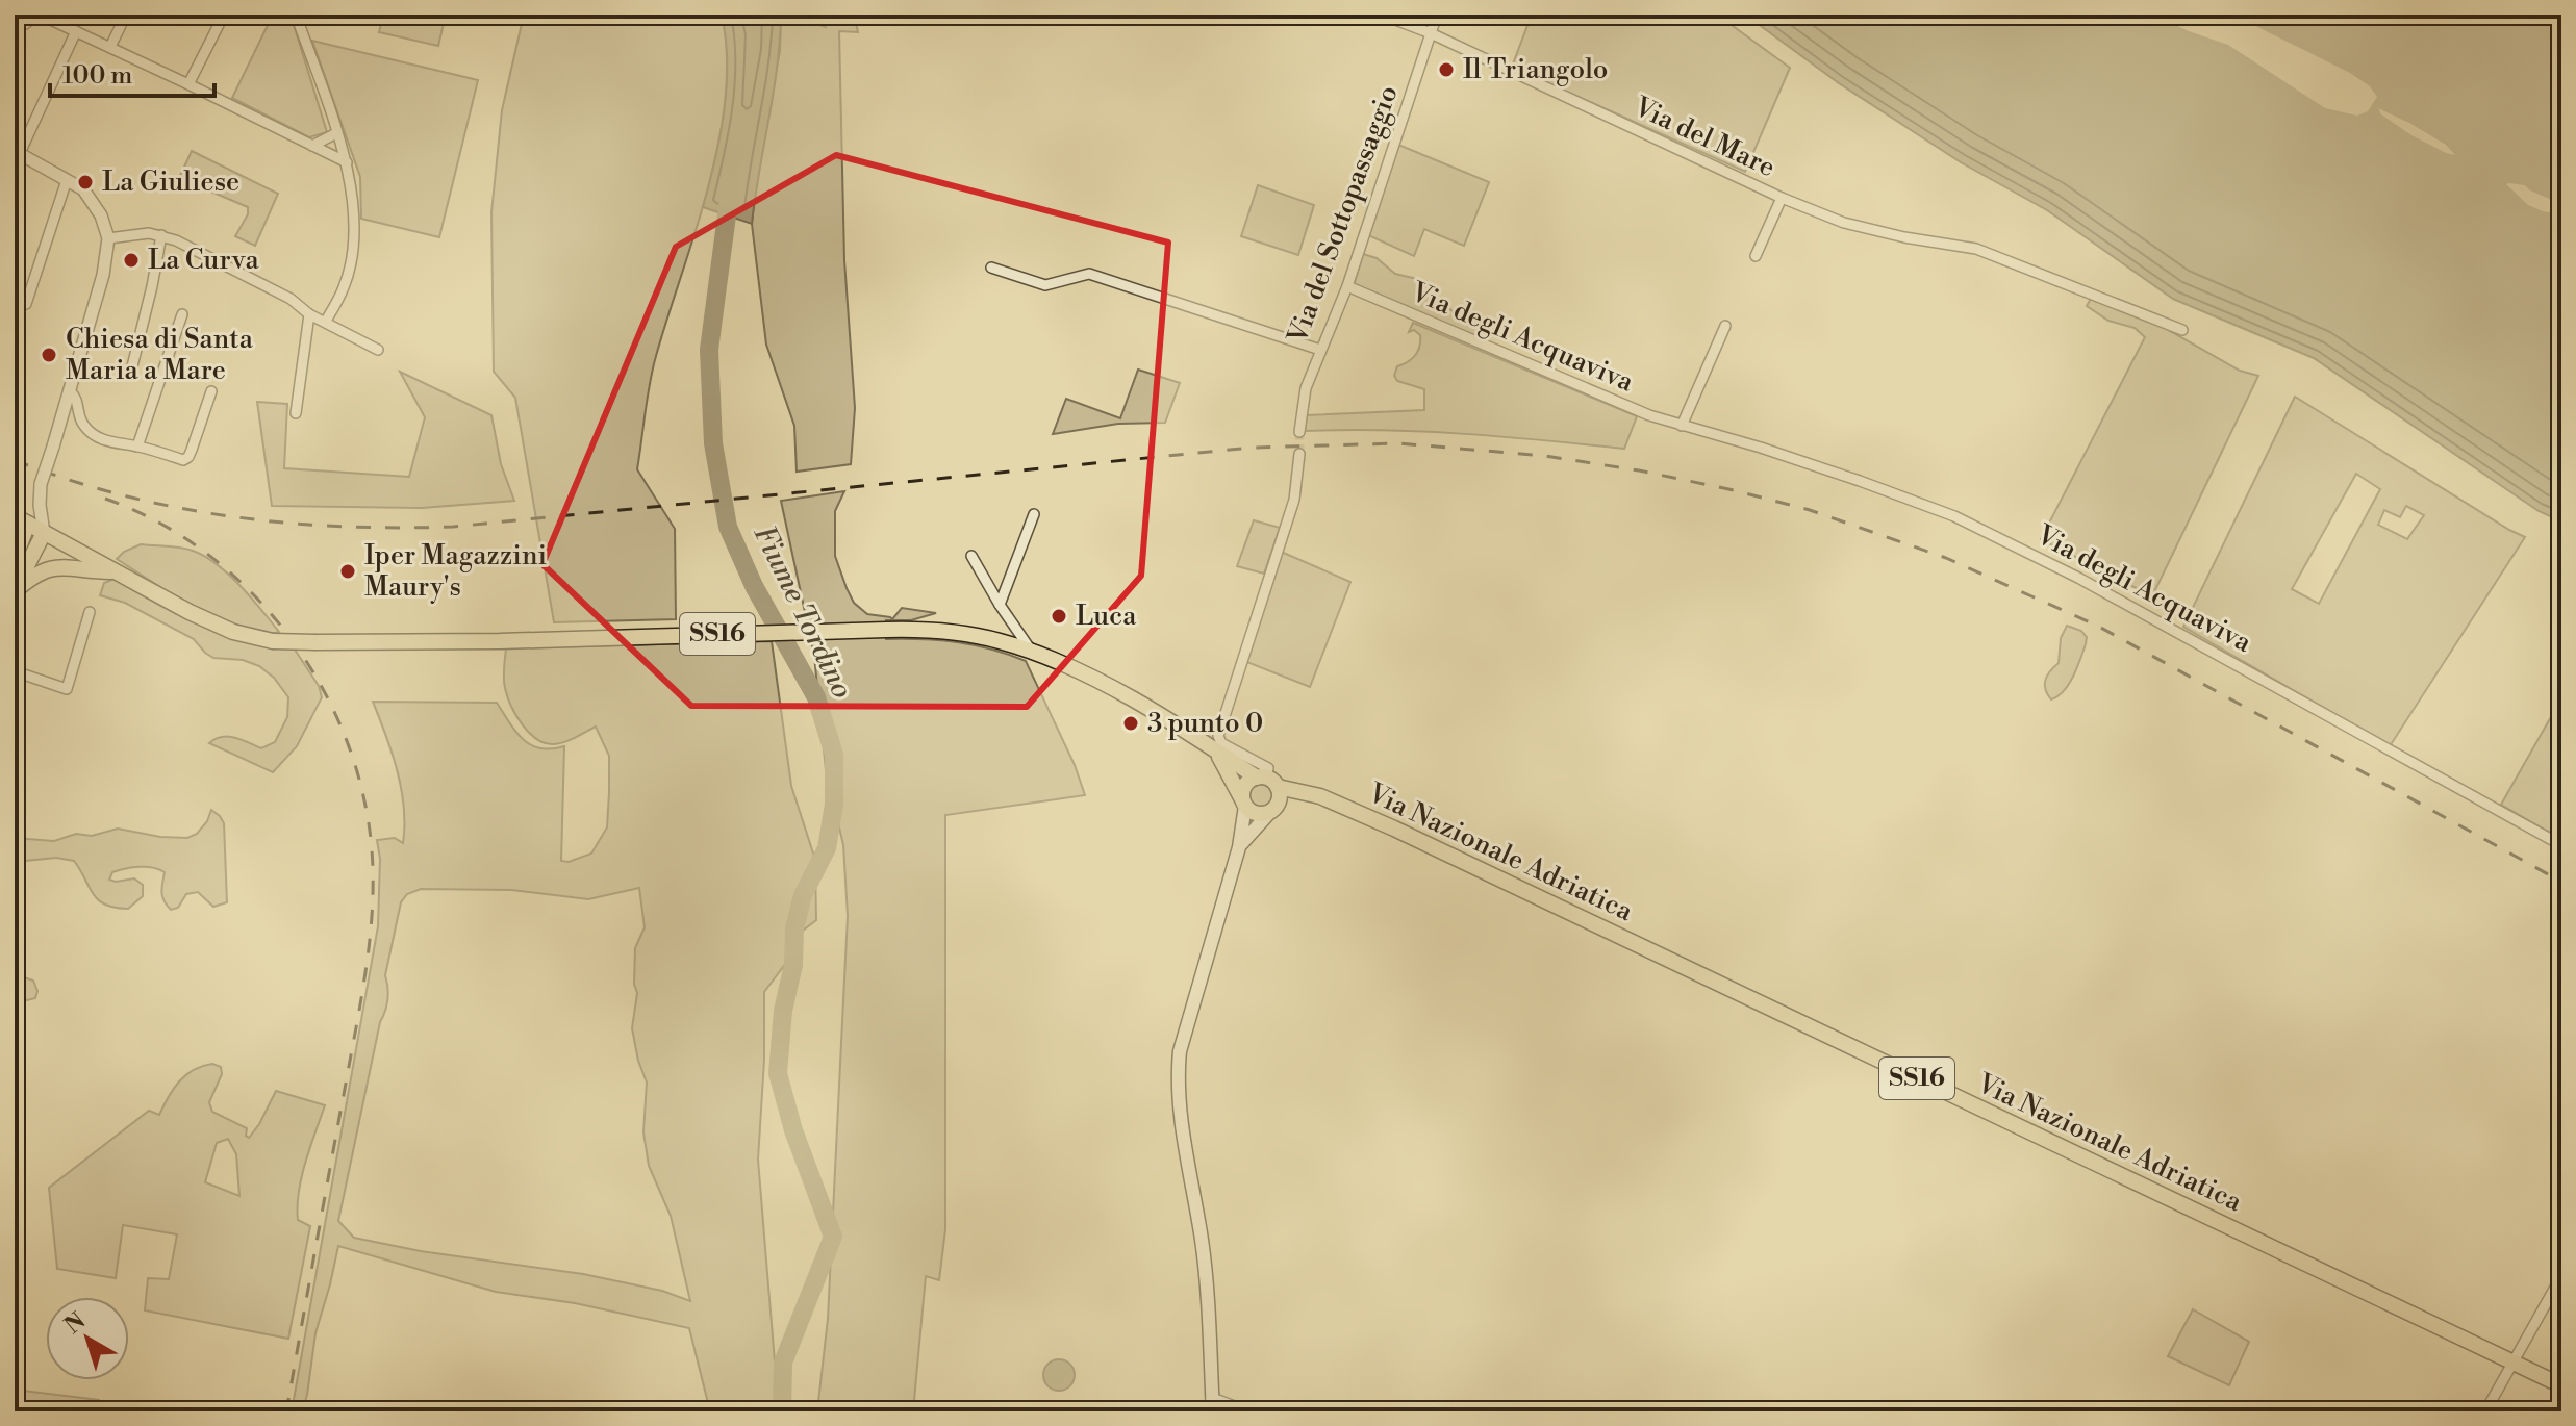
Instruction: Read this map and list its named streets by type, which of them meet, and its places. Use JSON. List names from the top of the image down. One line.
{"streets":{"main road":["SS16","Via Nazionale Adriatica"],"street":["Via del Mare","Via del Sottopassaggio","Via degli Acquaviva"]},"crossings":[["Via del Mare","Via del Sottopassaggio"],["Via del Sottopassaggio","Via degli Acquaviva"],["SS16","Via Nazionale Adriatica"]],"water":["Fiume Tordino"],"places":["Il Triangolo","La Giuliese","La Curva","Chiesa di Santa Maria a Mare","Iper Magazzini Maury's","Luca","3 punto 0"],"scale_bar":"100 m","north":"top left"}
